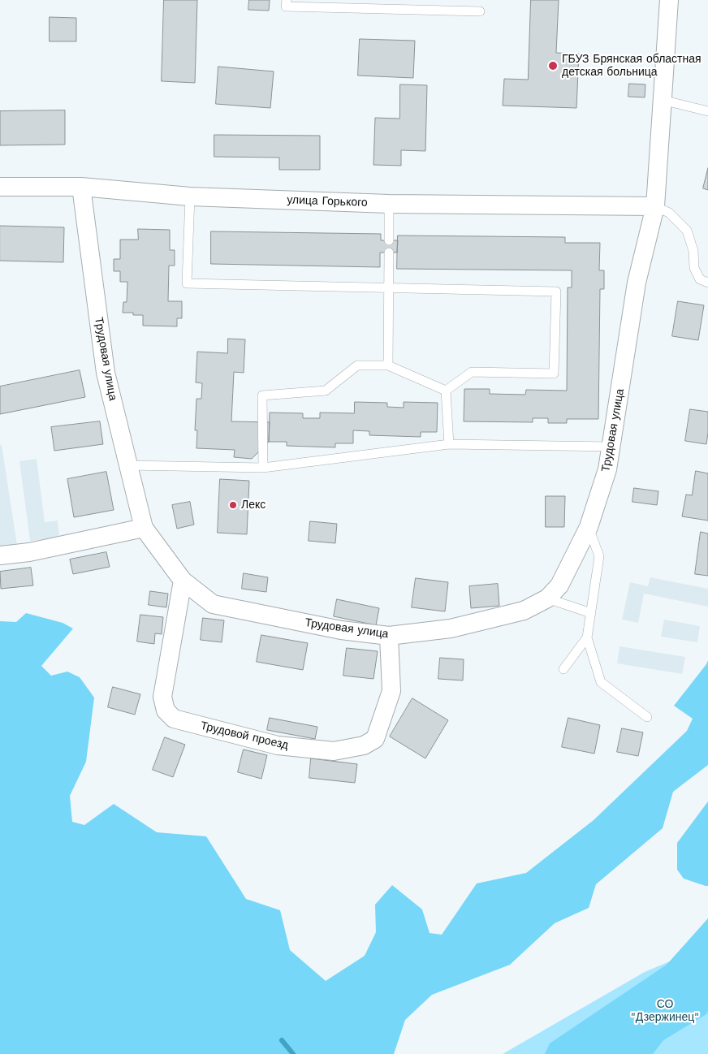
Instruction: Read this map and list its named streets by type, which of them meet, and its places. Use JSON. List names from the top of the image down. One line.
{"streets":{"street":["улица Горького","Трудовая улица","Трудовой проезд"]},"crossings":[["улица Горького","Трудовая улица"],["Трудовая улица","Трудовой проезд"]],"parks":["СО \"Дзержинец\""],"places":["ГБУЗ Брянская областная детская больница","Лекс"]}
